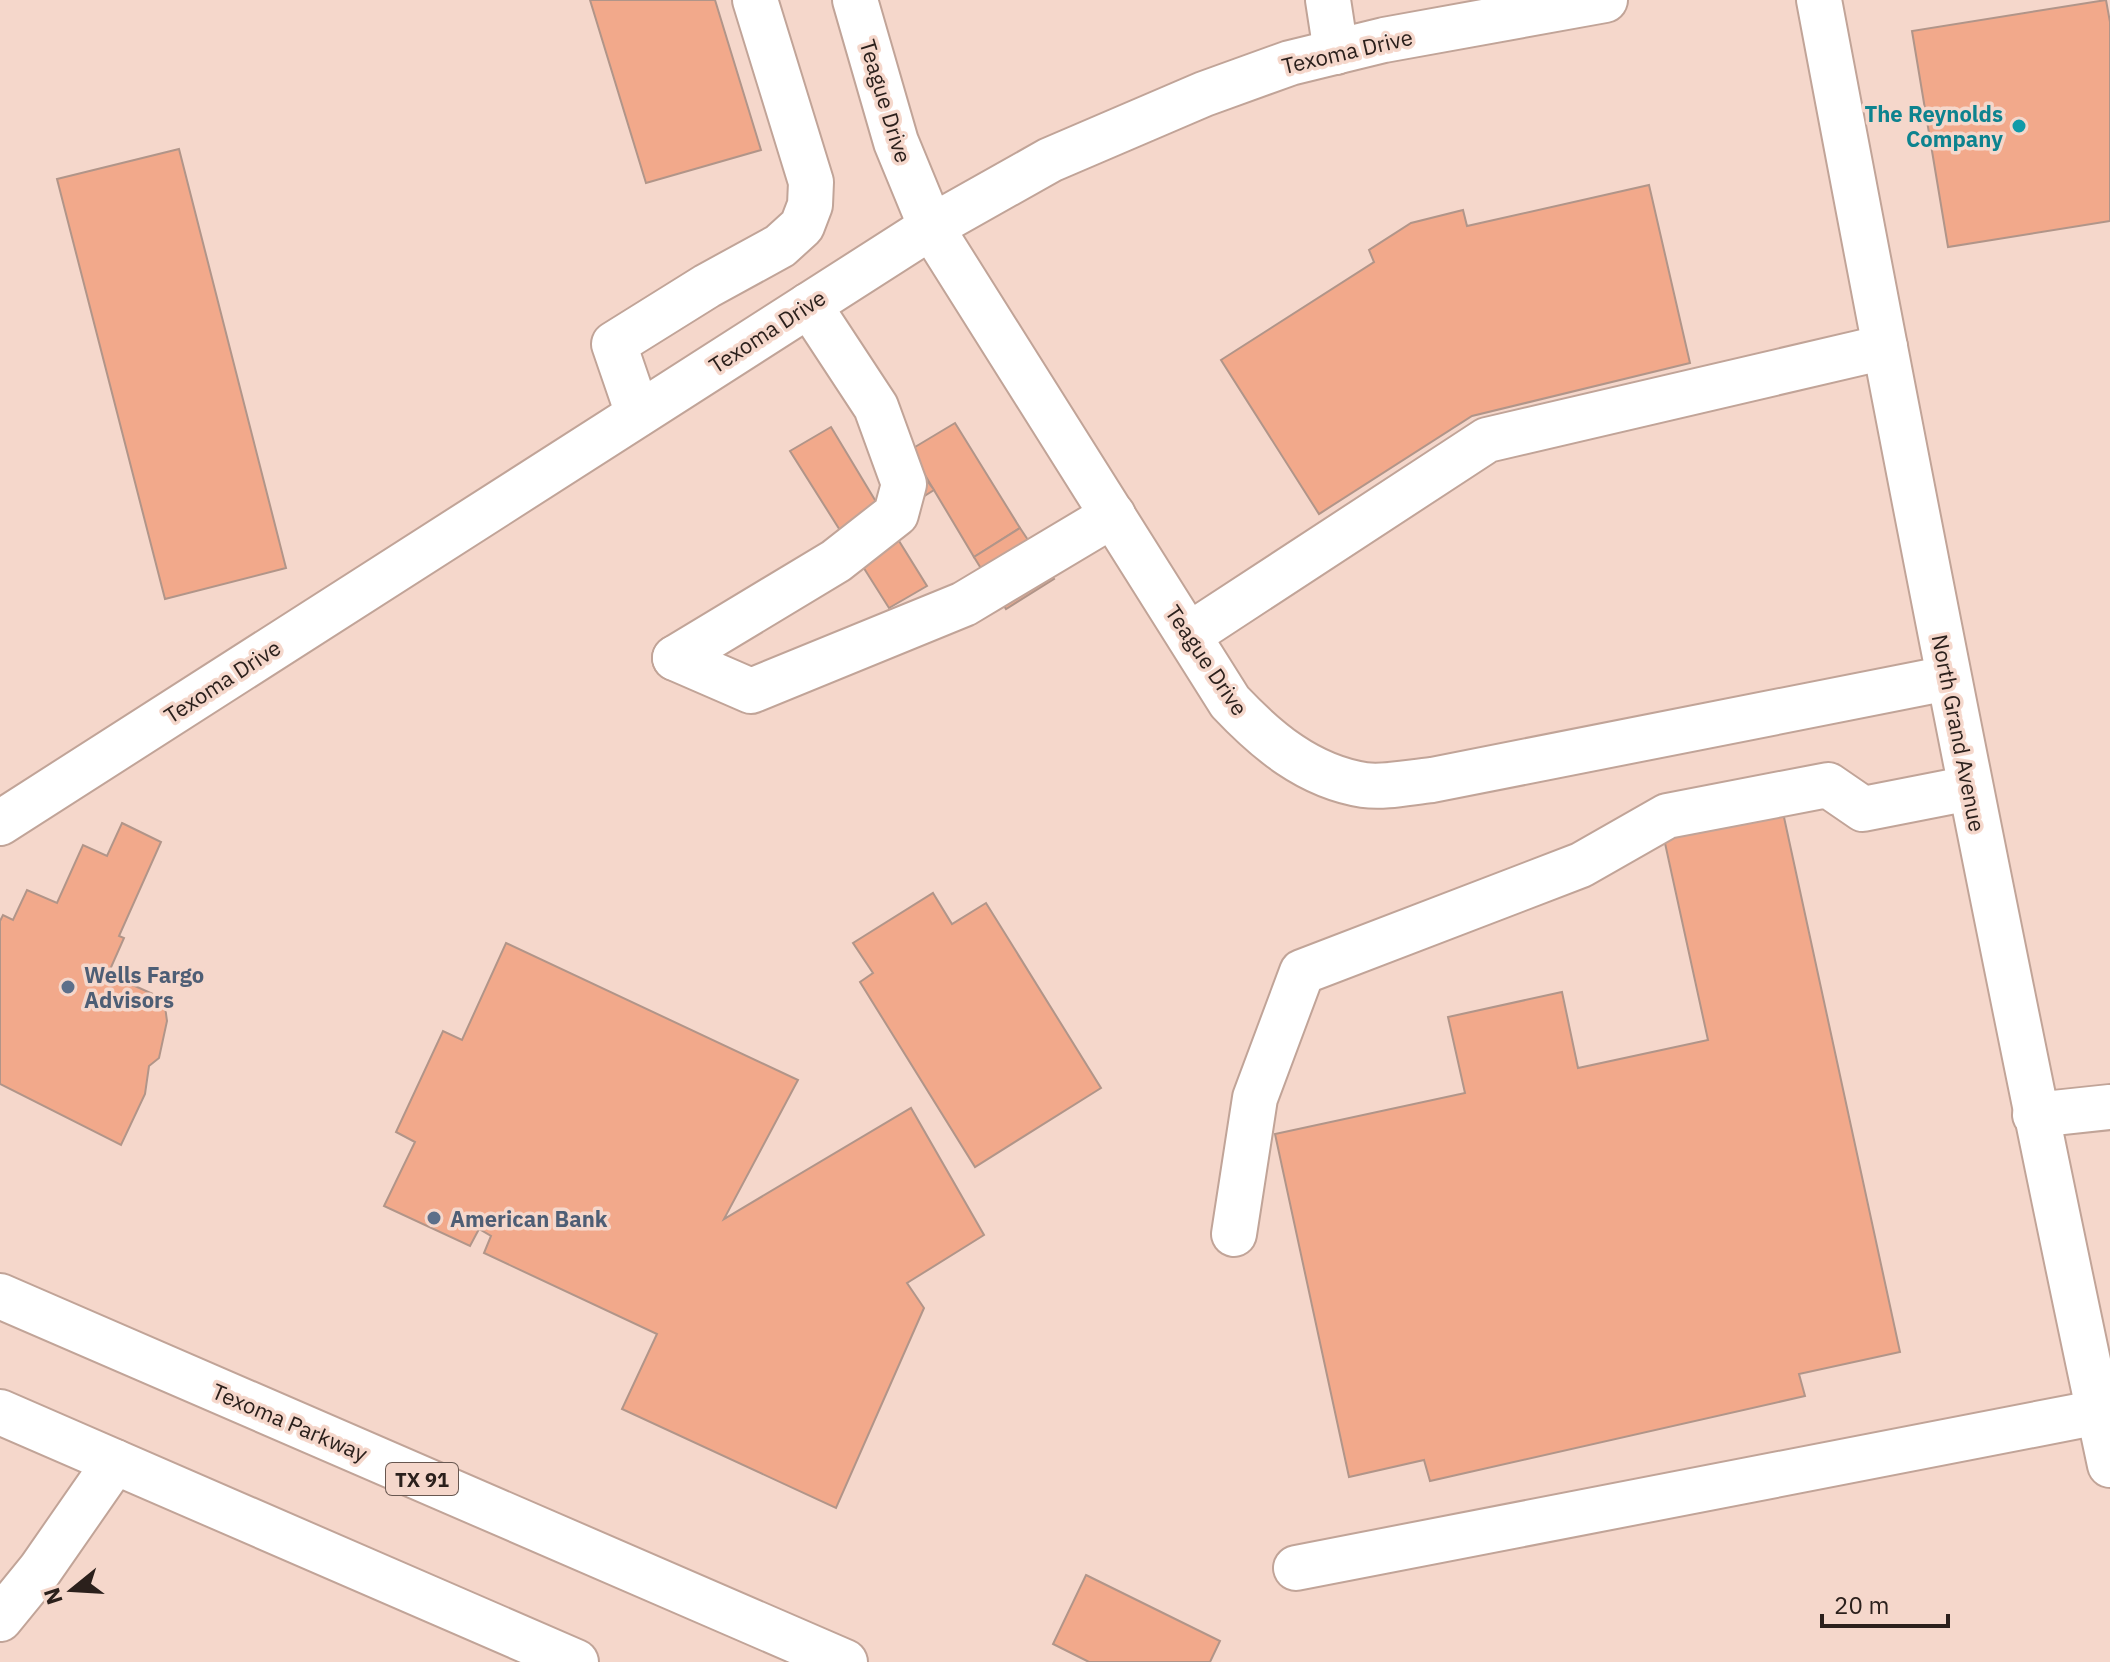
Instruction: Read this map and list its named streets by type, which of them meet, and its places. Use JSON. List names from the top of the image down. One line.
{"streets":{"street":["Texoma Drive","Teague Drive","North Grand Avenue","Texoma Parkway","TX 91"]},"crossings":[["Texoma Drive","Teague Drive"],["Teague Drive","North Grand Avenue"]],"places":["The Reynolds Company","Wells Fargo Advisors","American Bank"],"scale_bar":"20 m","north":"left"}
